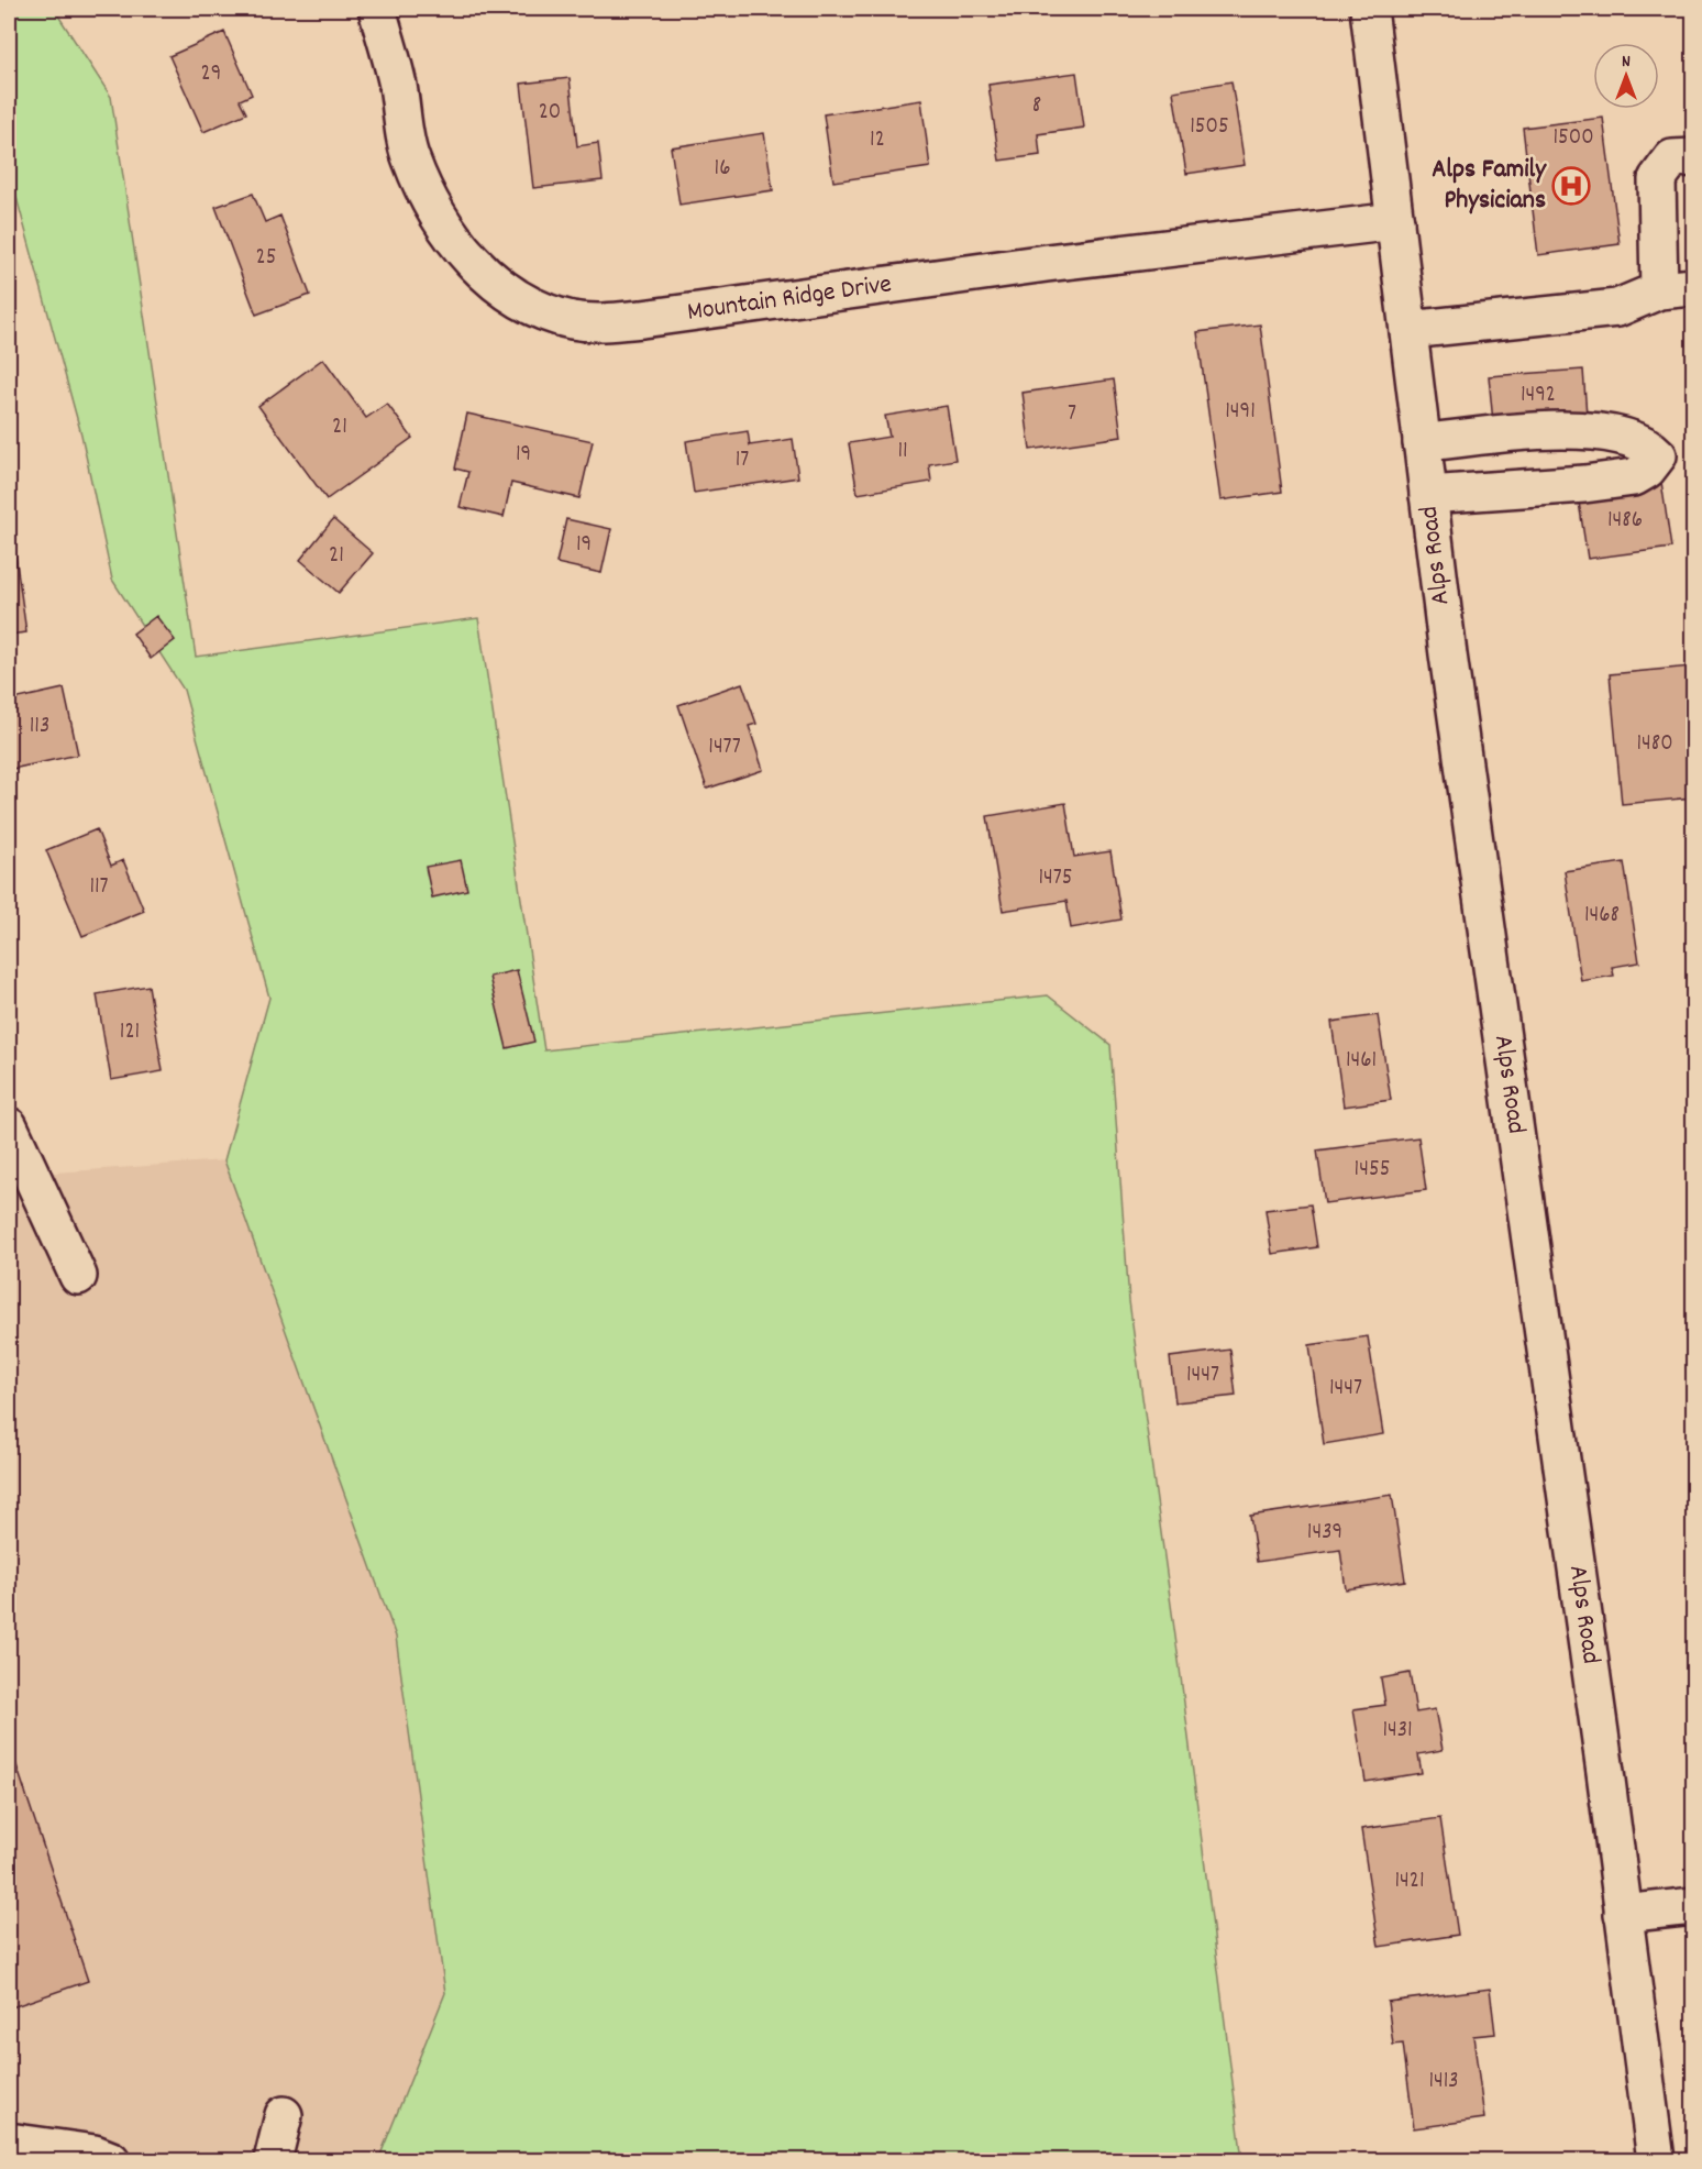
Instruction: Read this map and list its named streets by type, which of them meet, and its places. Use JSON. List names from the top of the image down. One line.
{"streets":{"main road":["Mountain Ridge Drive","Alps Road"]},"crossings":[["Mountain Ridge Drive","Alps Road"]],"places":{"hospital":["Alps Family Physicians"]},"house_numbers":["29","8","20","1505","1500","12","16","25","1492","1491","7","21","11","19","17","1486","19","21","113","1480","1477","1475","117","1468","121","1461","1455","1447","1447","1439","1431","1421","1413"],"north":"top"}
